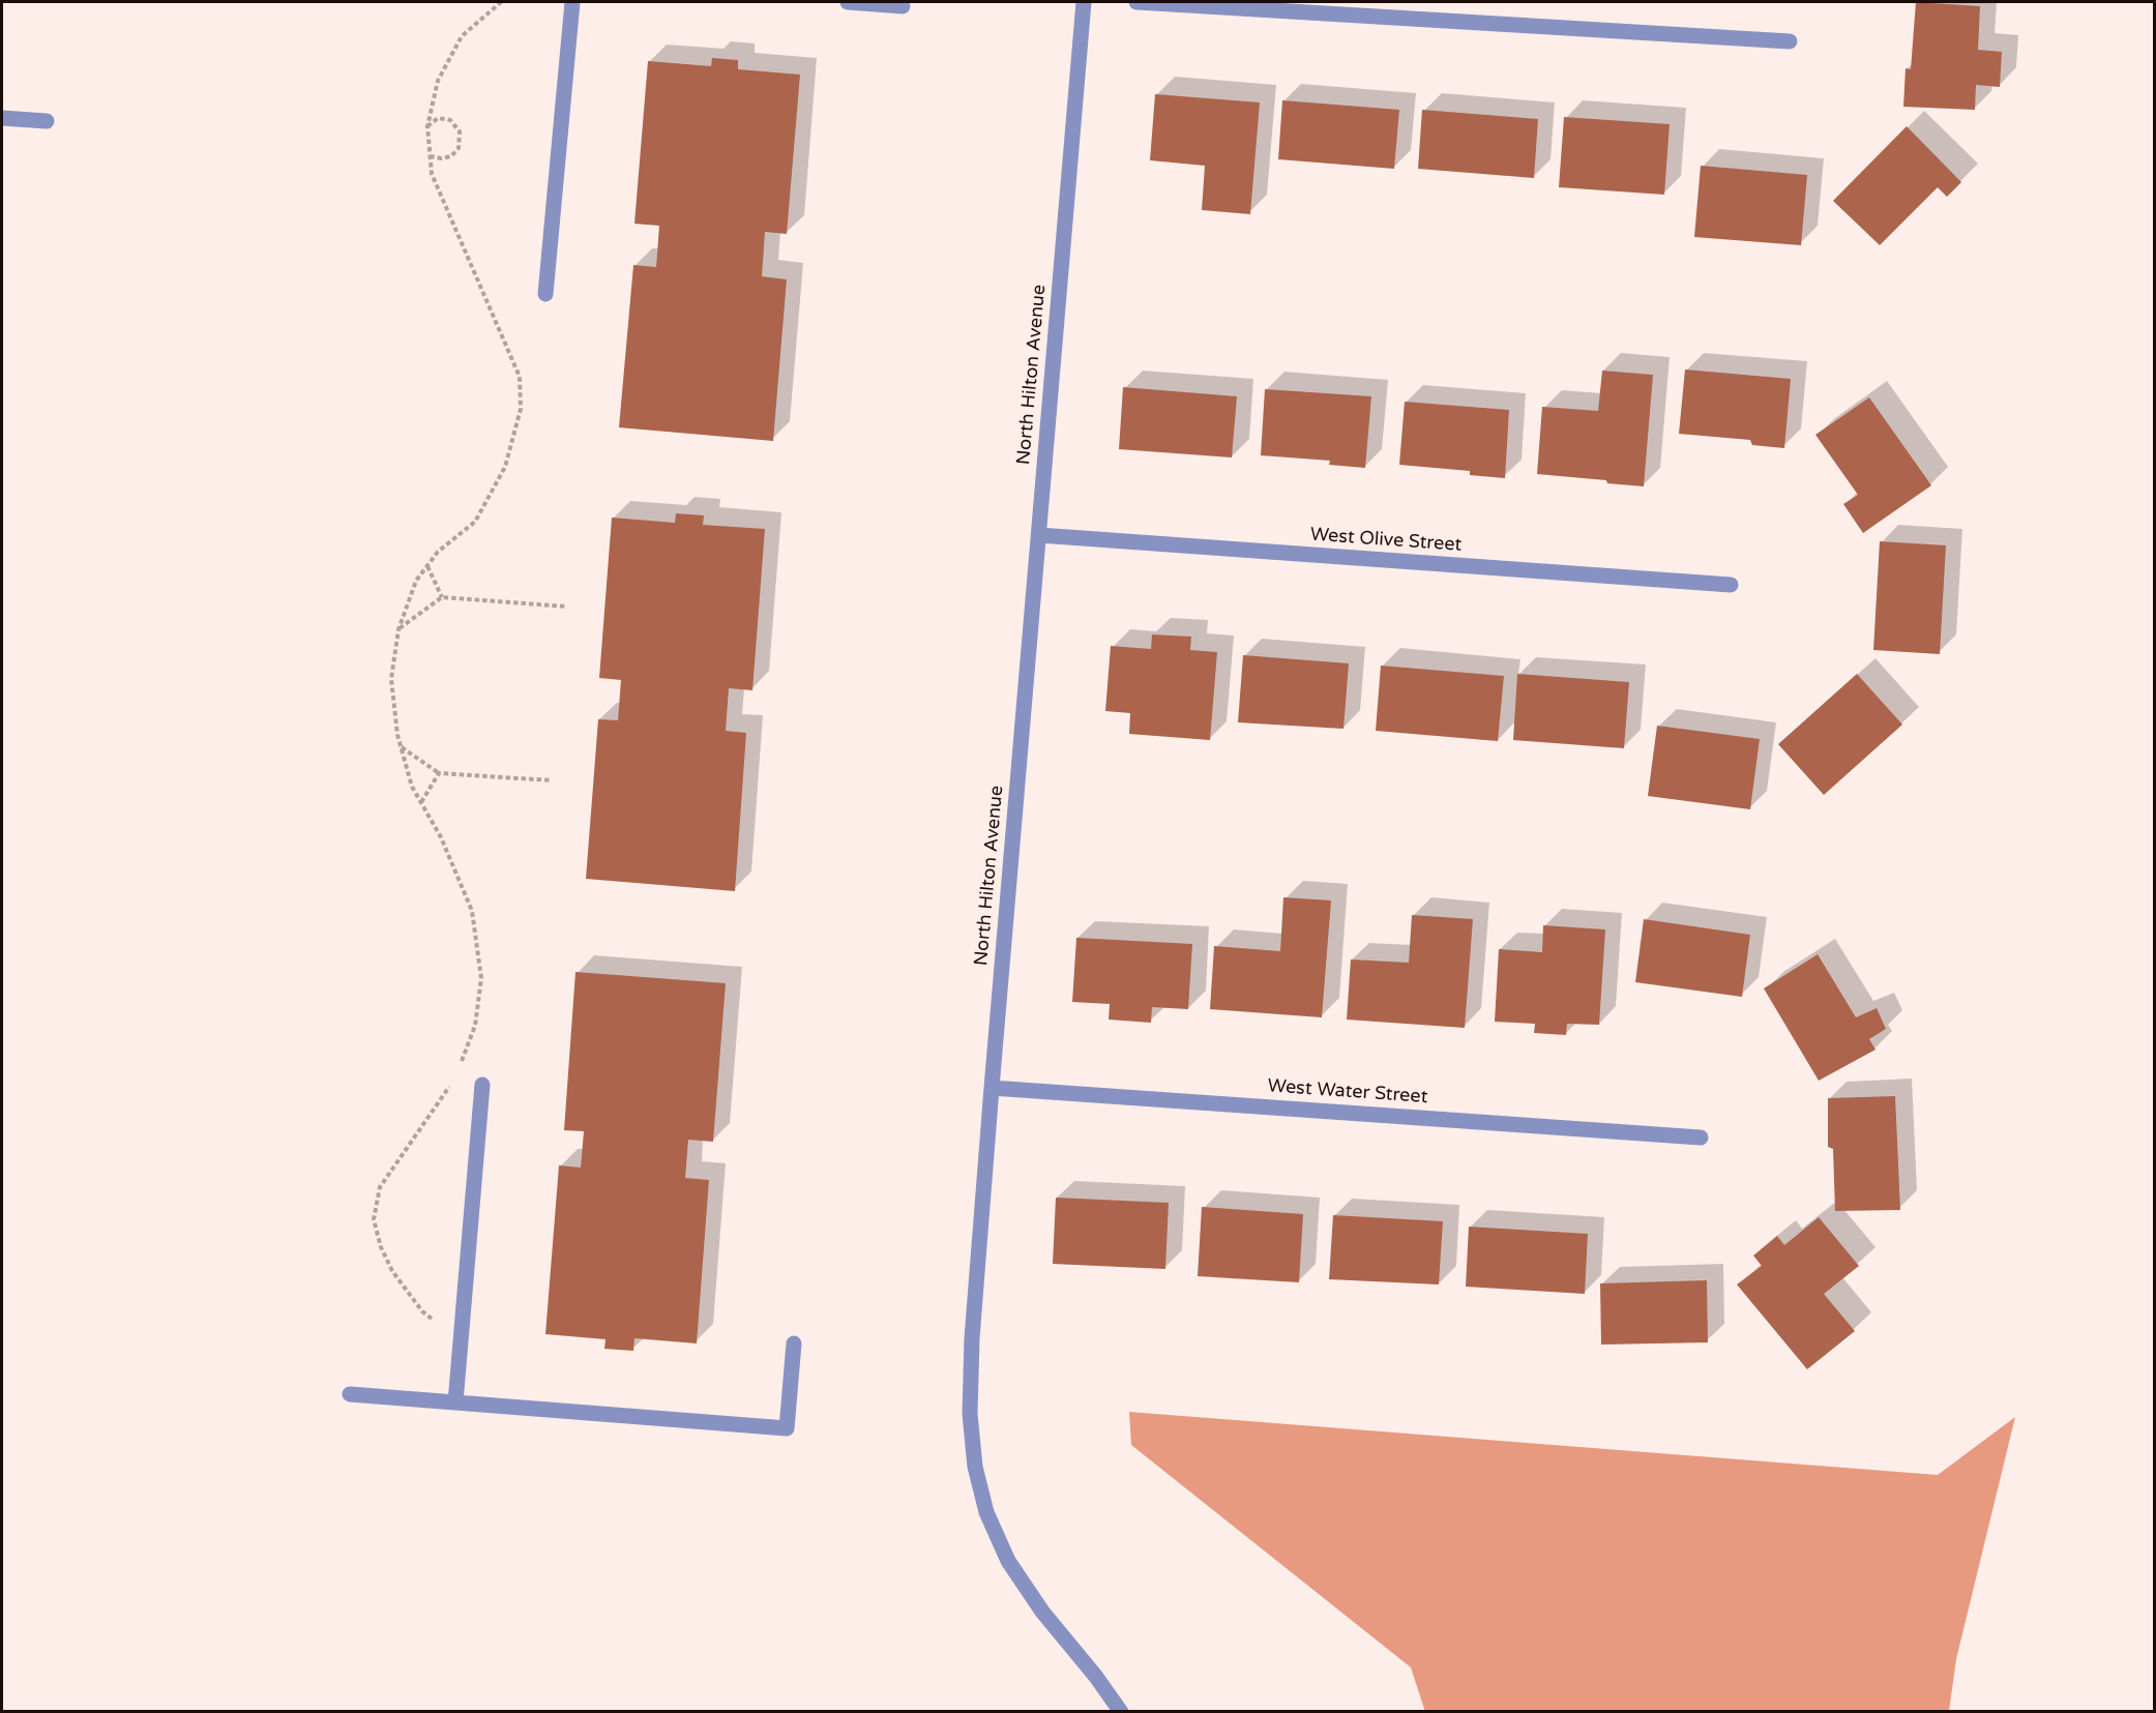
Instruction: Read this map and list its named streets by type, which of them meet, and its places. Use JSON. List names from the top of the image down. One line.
{"streets":{"street":["North Hilton Avenue","West Olive Street","West Water Street"]},"crossings":[["North Hilton Avenue","West Olive Street"],["North Hilton Avenue","West Water Street"]]}
